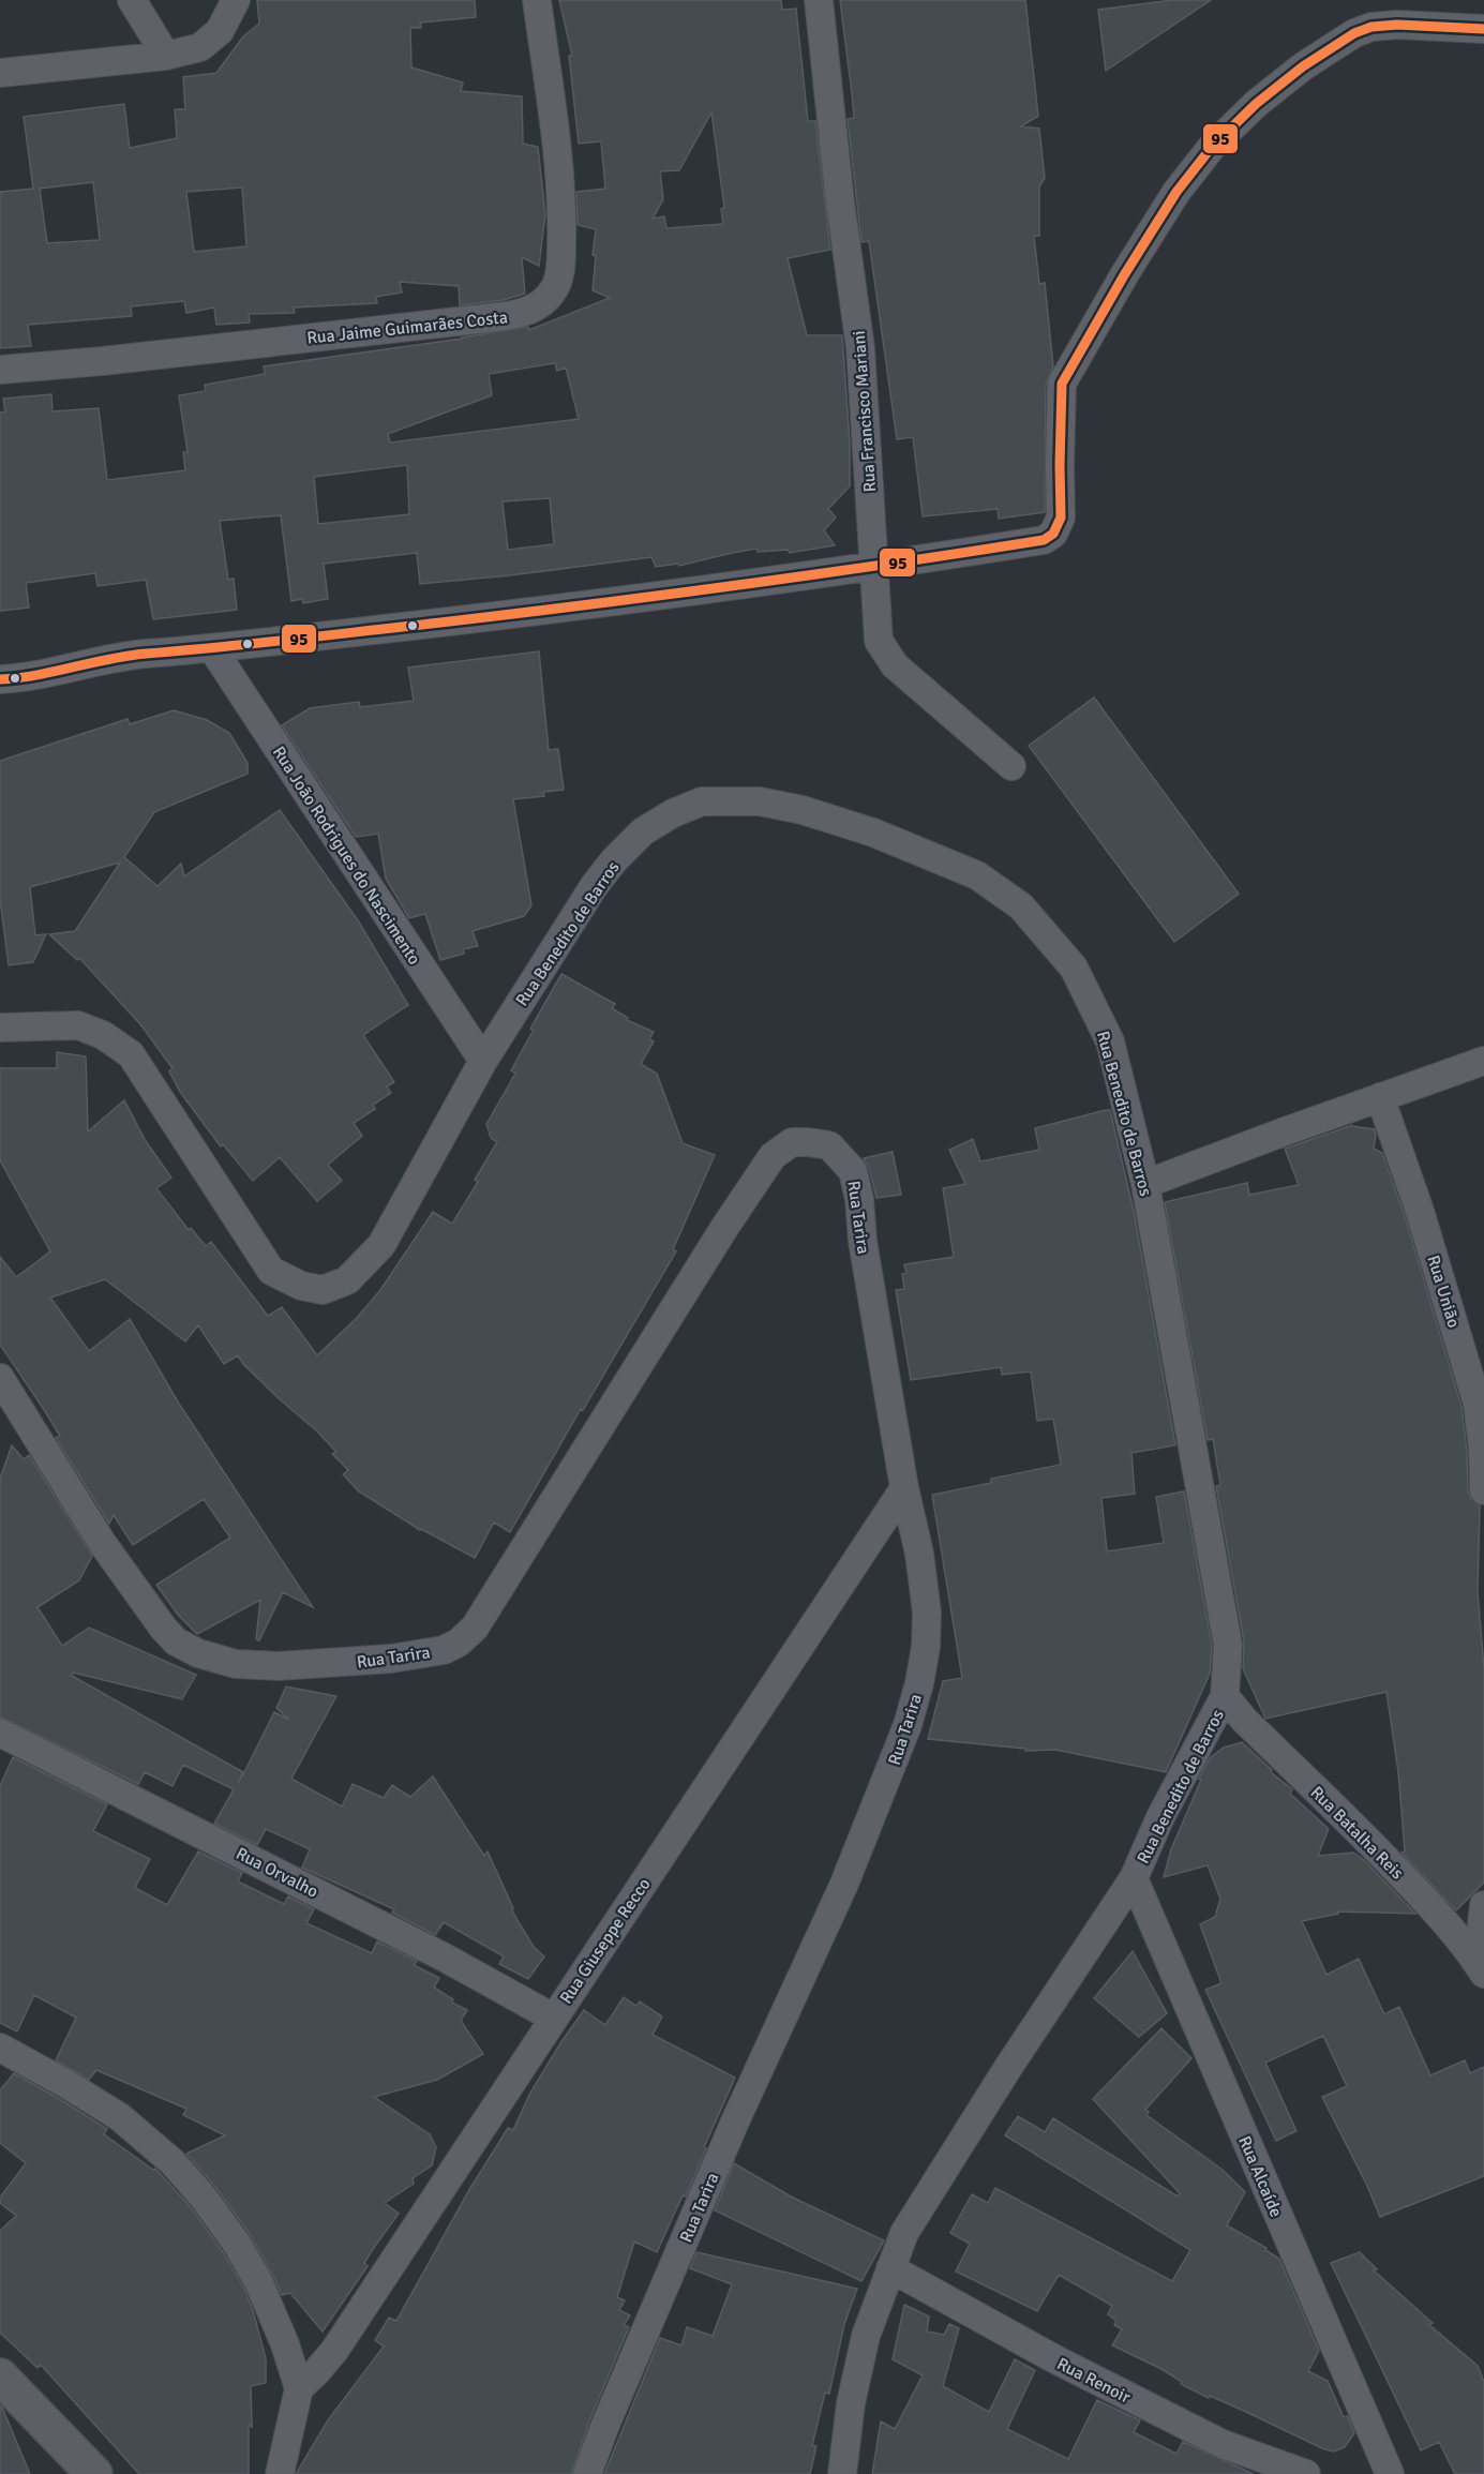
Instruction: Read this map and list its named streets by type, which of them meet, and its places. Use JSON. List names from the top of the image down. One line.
{"streets":{"street":["Rua Jaime Guimarães Costa","Rua Francisco Mariani","Rua João Rodrigues do Nascimento","Rua Benedito de Barros","Rua Tarira","Rua União","Rua Batalha Reis","Rua Orvalho","Rua Giuseppe Recco","Rua Alcaíde","Rua Renoir"]},"crossings":[["Rua João Rodrigues do Nascimento","Rua Benedito de Barros"],["Rua Benedito de Barros","Rua Batalha Reis"],["Rua Benedito de Barros","Rua Alcaíde"],["Rua Benedito de Barros","Rua Renoir"],["Rua Tarira","Rua Giuseppe Recco"],["Rua Orvalho","Rua Giuseppe Recco"]],"lines":["transit line 95"]}
